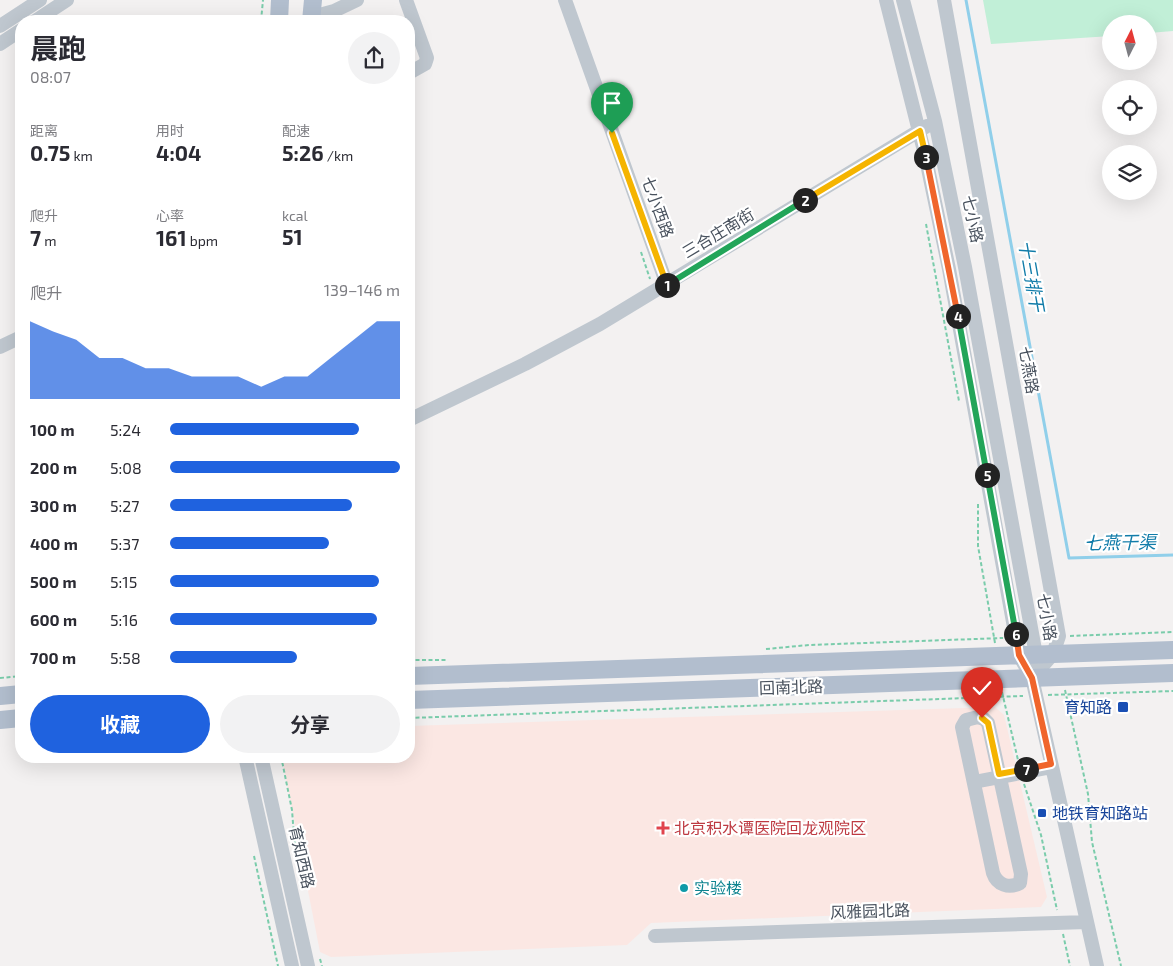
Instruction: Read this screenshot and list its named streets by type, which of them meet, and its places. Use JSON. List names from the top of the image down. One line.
{"streets":{"main road":["回南北路"],"street":["七小西路","七小路","三合庄南街","七燕路","育知西路","风雅园北路"]},"crossings":[["七小西路","三合庄南街"],["七小路","三合庄南街"],["七小路","七燕路"],["七小路","回南北路"],["七燕路","回南北路"]],"water":["十三排干","七燕干渠"],"places":{"transit":["育知路","地铁育知路站"],"health":["北京积水谭医院回龙观院区"],"other":["实验楼"]},"north":"top","page":{"heading":["晨跑","08:07"],"stats":[["距离","0.75 km"],["用时","4:04"],["配速","5:26 /km"],["爬升","7 m"],["心率","161 bpm"],["kcal","51"]],"pins":["3","2","1","4","5","6","7"],"chart":["爬升","139–146 m"],"list":[{"name":"100 m","note":"5:24"},{"name":"200 m","note":"5:08"},{"name":"300 m","note":"5:27"},{"name":"400 m","note":"5:37"},{"name":"500 m","note":"5:15"},{"name":"600 m","note":"5:16"},{"name":"700 m","note":"5:58"}],"buttons":["收藏","分享"]}}
